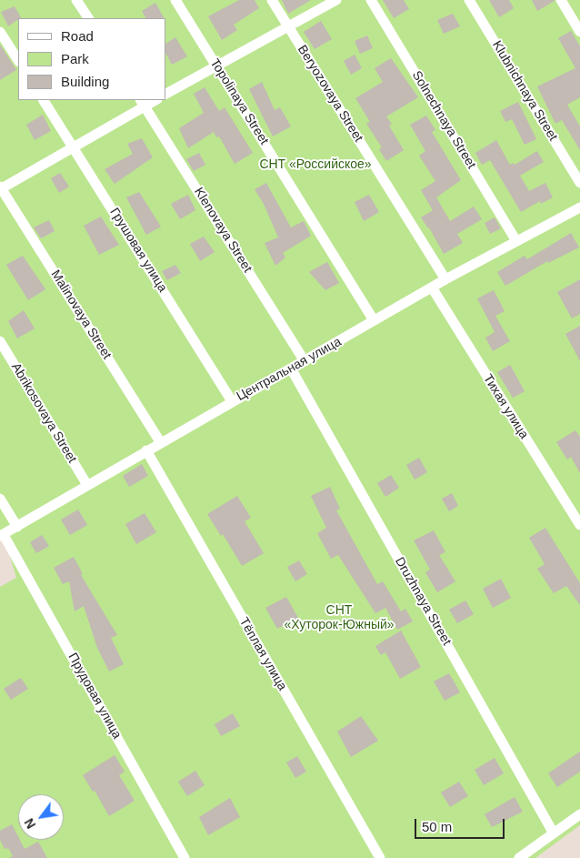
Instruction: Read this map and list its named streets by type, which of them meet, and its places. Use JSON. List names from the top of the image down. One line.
{"streets":{"street":["Klubnichnaya Street","Beryozovaya Street","Topolinaya Street","Solnechnaya Street","Klenovaya Street","Грушовая улица","Malinovaya Street","Центральная улица","Тихая улица","Abrikosovaya Street","Druzhnaya Street","Тёплая улица","Прудовая улица"]},"crossings":[["Beryozovaya Street","Центральная улица"],["Topolinaya Street","Центральная улица"],["Solnechnaya Street","Центральная улица"],["Klenovaya Street","Центральная улица"],["Грушовая улица","Центральная улица"],["Malinovaya Street","Центральная улица"],["Центральная улица","Тихая улица"],["Центральная улица","Abrikosovaya Street"],["Центральная улица","Druzhnaya Street"],["Центральная улица","Тёплая улица"],["Центральная улица","Прудовая улица"]],"parks":["СНТ «Российское»","СНТ «Хуторок-Южный»"],"legend":["Road","Park","Building"],"scale_bar":"50 m","north":"bottom left"}
